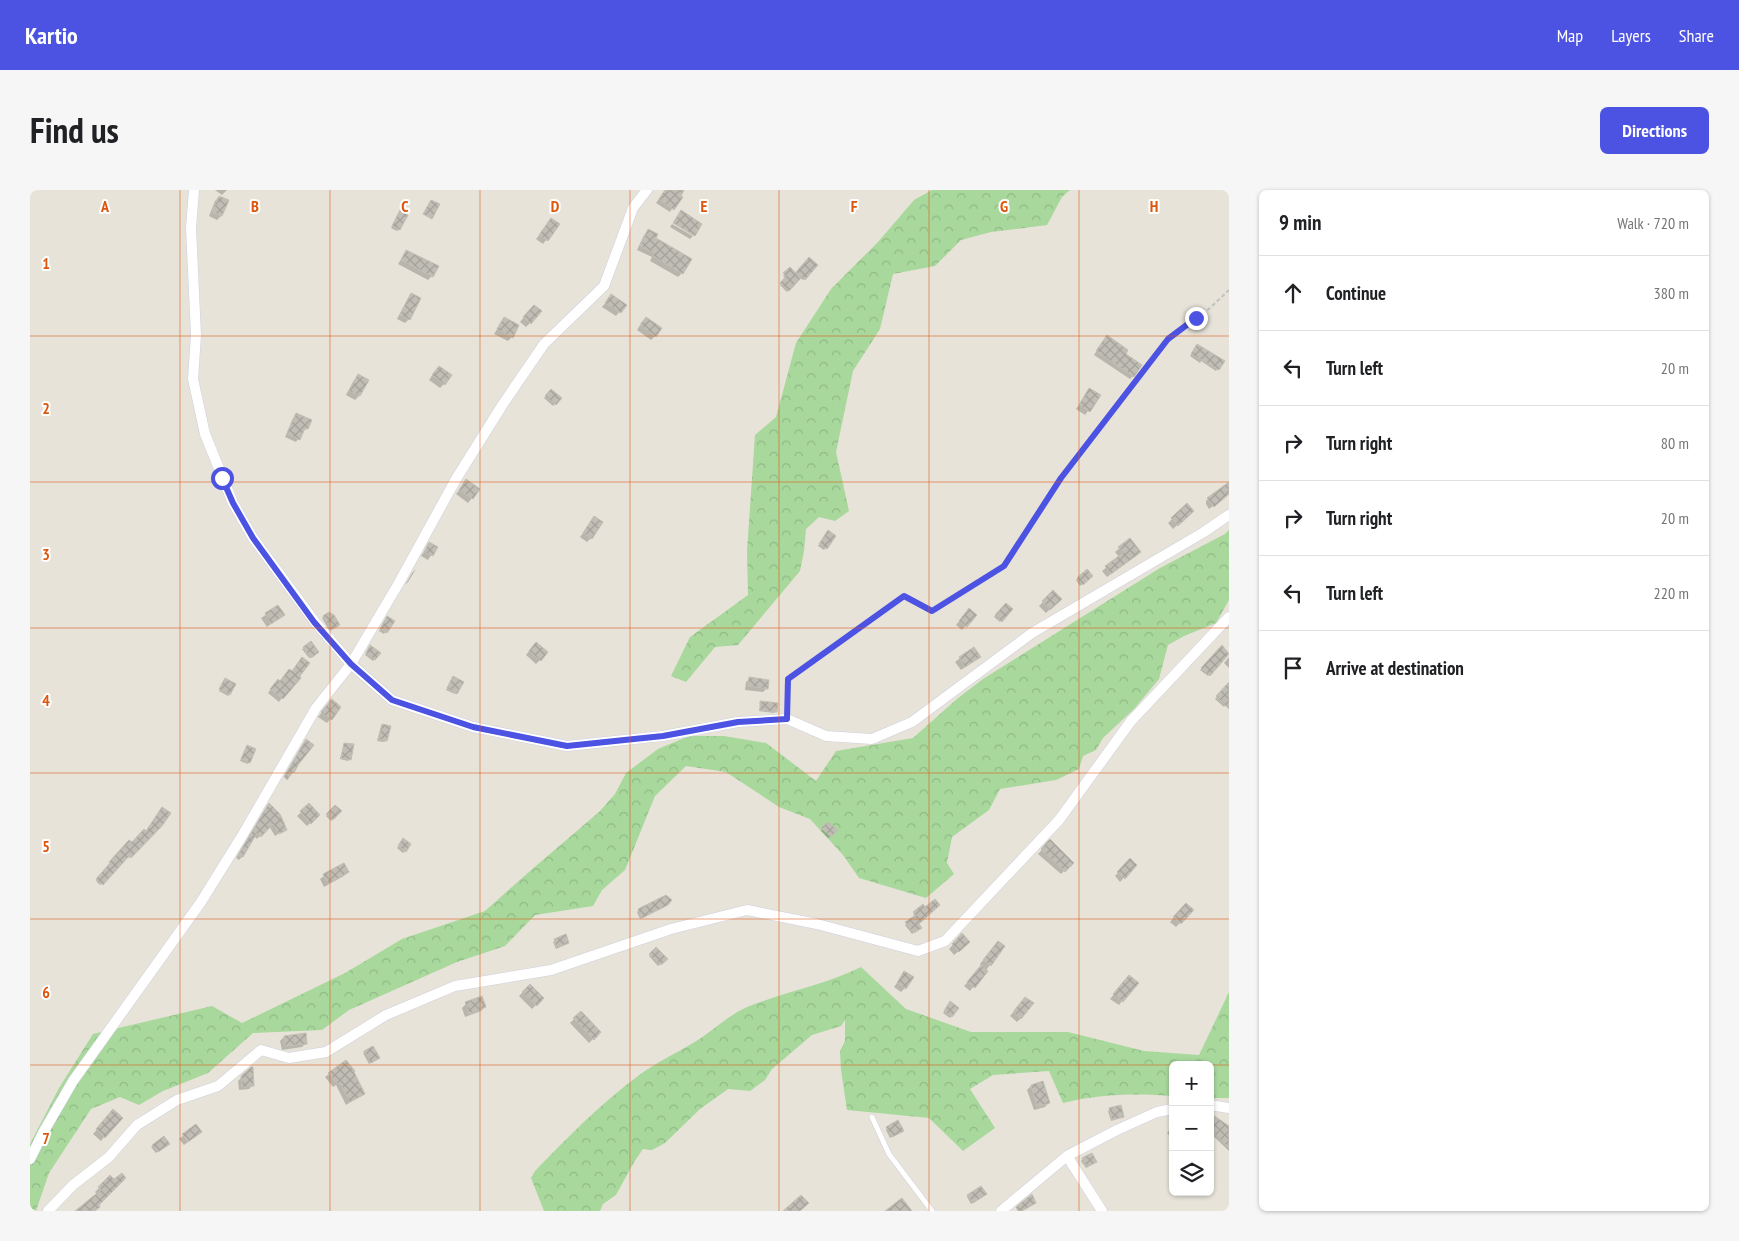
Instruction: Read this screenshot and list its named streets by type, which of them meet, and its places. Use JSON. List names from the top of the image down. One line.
{"page":{"header":"Kartio","nav":["Map","Layers","Share"],"title":"Find us","buttons":"Directions","heading":["9 min","Walk · 720 m"],"list":[["Continue","380 m"],["Turn left","20 m"],["Turn right","80 m"],["Turn right","20 m"],["Turn left","220 m"],"Arrive at destination"],"map_buttons":["+","−"]},"grid":{"columns":["A","B","C","D","E","F","G","H"],"rows":["1","2","3","4","5","6","7"]}}
